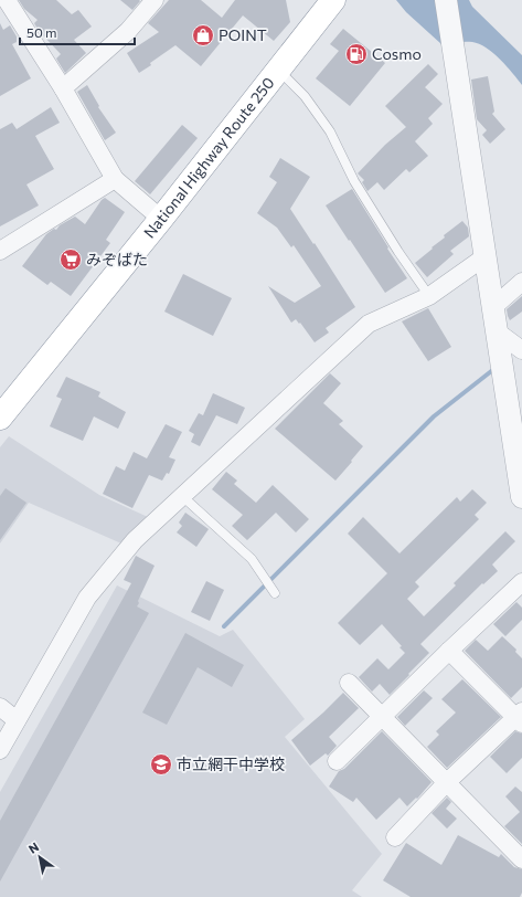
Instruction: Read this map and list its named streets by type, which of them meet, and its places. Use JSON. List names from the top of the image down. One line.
{"streets":{"highway":["National Highway Route 250"]},"places":{"shop":["POINT"],"fuel station":["Cosmo"],"supermarket":["みぞばた"],"school or university":["市立網干中学校"]},"scale_bar":"50 m","north":"top left"}
